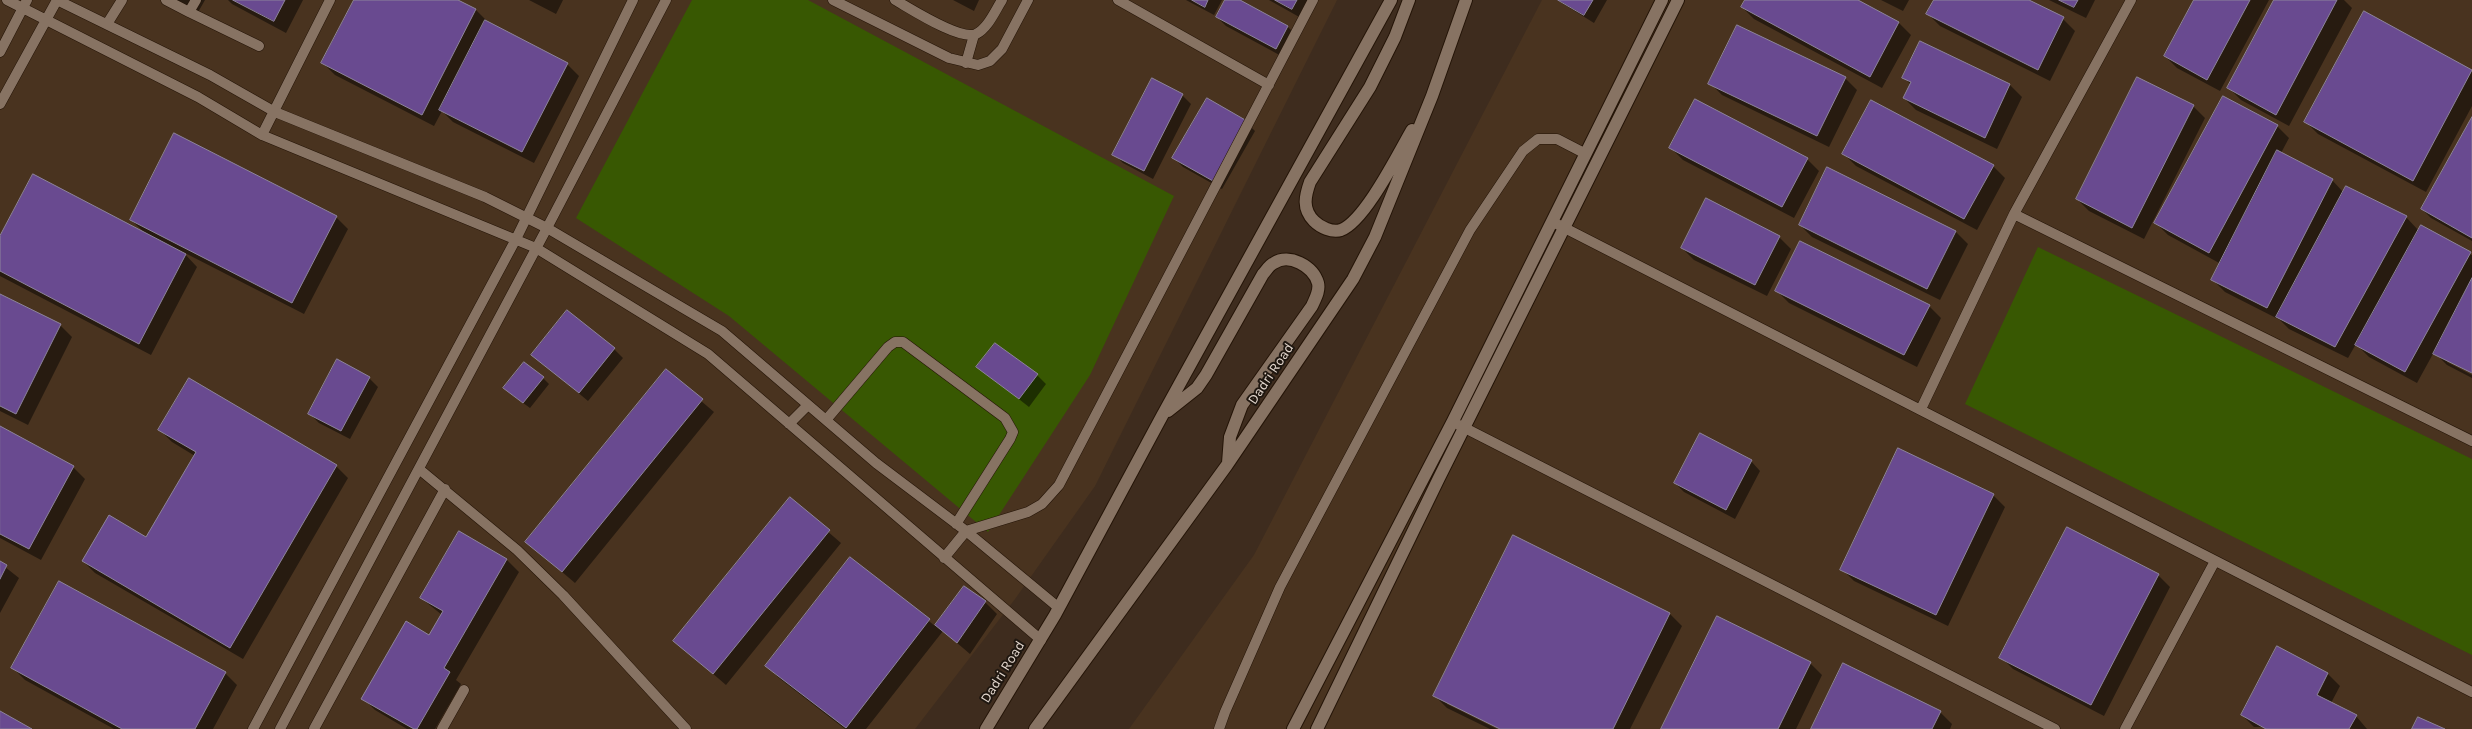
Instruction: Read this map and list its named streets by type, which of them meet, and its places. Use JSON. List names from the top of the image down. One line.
{"streets":{"main road":["Dadri Road"]}}
